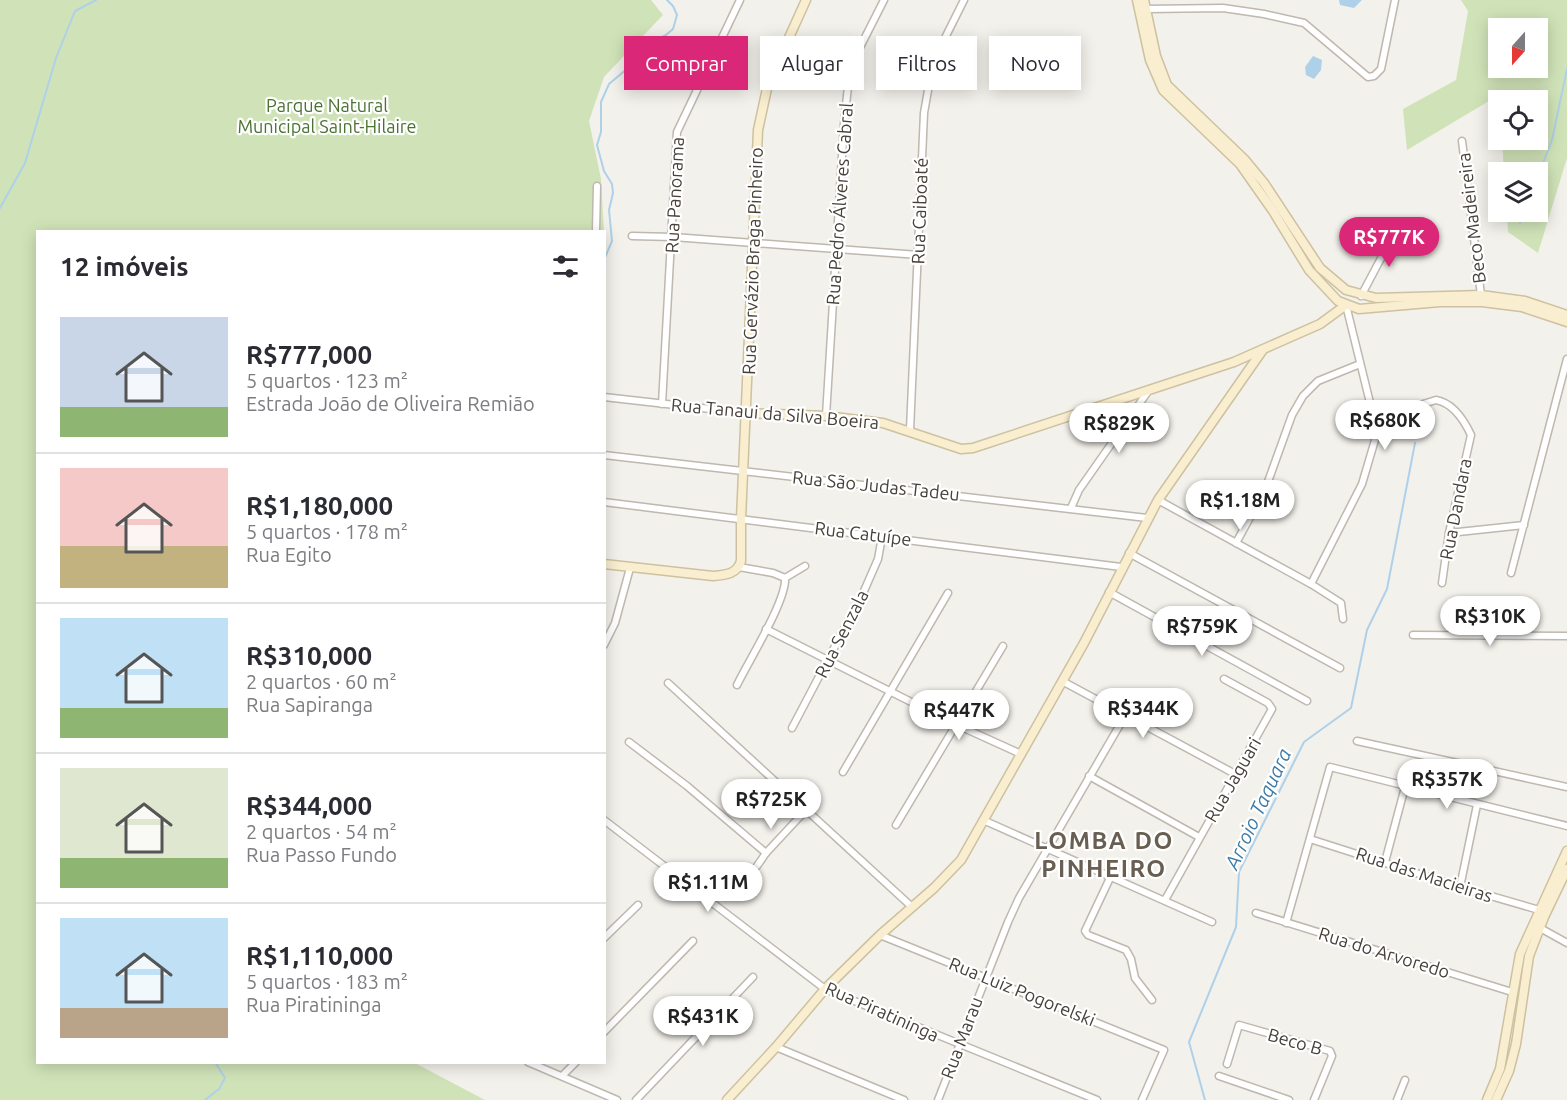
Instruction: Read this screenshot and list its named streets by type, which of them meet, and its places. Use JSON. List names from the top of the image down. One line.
{"streets":{"street":["Rua Panorama","Rua Pedro Álveres Cabral","Rua Caiboaté","Beco Madeireira","Rua Gervázio Braga Pinheiro","Rua Tanaui da Silva Boeira","Rua São Judas Tadeu","Rua Dandara","Rua Catuípe","Rua Senzala","Rua Jaguari","Rua das Macieiras","Rua do Arvoredo","Rua Luiz Pogorelski","Rua Piratininga","Rua Marau","Beco B"]},"crossings":[["Rua Panorama","Rua Tanaui da Silva Boeira"],["Rua Pedro Álveres Cabral","Rua Tanaui da Silva Boeira"],["Rua Caiboaté","Rua Tanaui da Silva Boeira"],["Rua Gervázio Braga Pinheiro","Rua Tanaui da Silva Boeira"],["Rua Gervázio Braga Pinheiro","Rua São Judas Tadeu"],["Rua Gervázio Braga Pinheiro","Rua Catuípe"],["Rua Catuípe","Rua Senzala"],["Rua Luiz Pogorelski","Rua Marau"],["Rua Piratininga","Rua Marau"]],"districts":["LOMBA DO PINHEIRO"],"water":["Arroio Taquara"],"parks":["Parque Natural Municipal Saint-Hilaire"],"north":"bottom","page":{"chip":["Comprar","Alugar","Filtros","Novo"],"price":["R$777K","R$680K","R$829K","R$1.18M","R$310K","R$759K","R$344K","R$447K","R$357K","R$725K","R$1.11M","R$431K"],"heading":"12 imóveis","list":[{"name":"R$777,000","note":"5 quartos · 123 m² · Estrada João de Oliveira Remião"},{"name":"R$1,180,000","note":"5 quartos · 178 m² · Rua Egito"},{"name":"R$310,000","note":"2 quartos · 60 m² · Rua Sapiranga"},{"name":"R$344,000","note":"2 quartos · 54 m² · Rua Passo Fundo"},{"name":"R$1,110,000","note":"5 quartos · 183 m² · Rua Piratininga"}]}}
